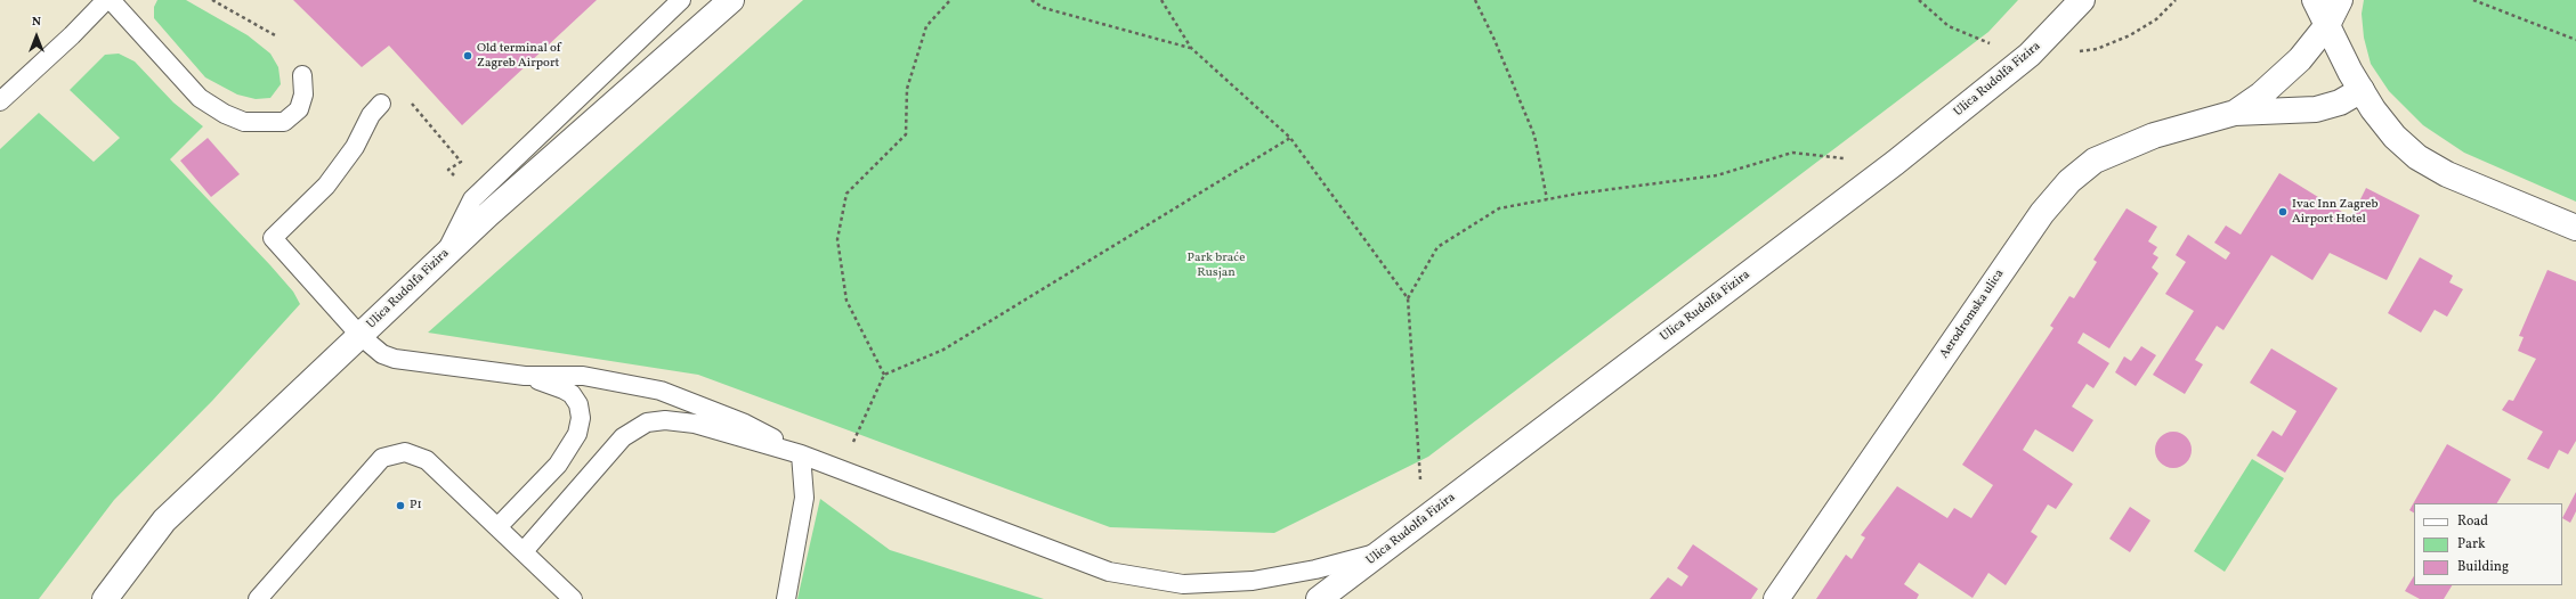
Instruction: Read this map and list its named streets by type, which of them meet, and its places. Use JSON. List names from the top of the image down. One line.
{"streets":{"street":["Ulica Rudolfa Fizira","Aerodromska ulica"]},"parks":["Park braće Rusjan"],"places":["Old terminal of Zagreb Airport","Ivac Inn Zagreb Airport Hotel","P1"],"legend":["Road","Park","Building"],"north":"top"}
